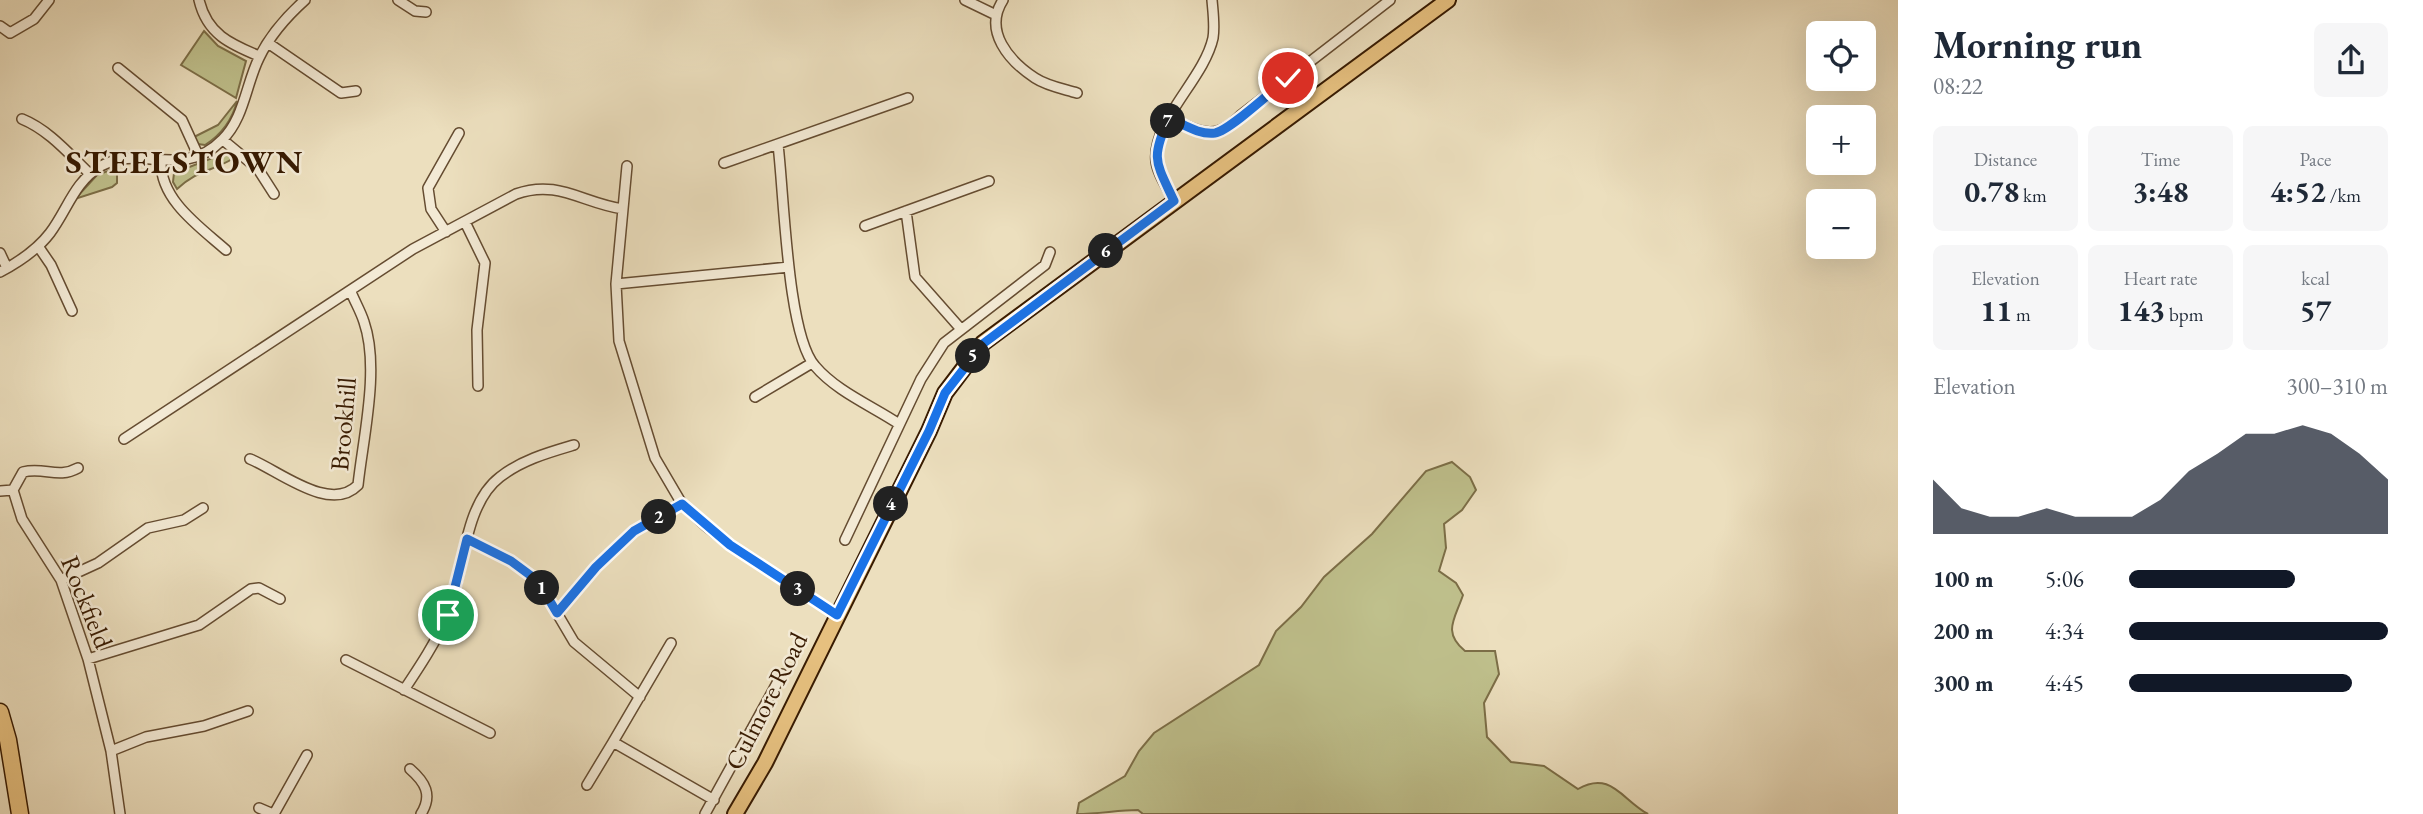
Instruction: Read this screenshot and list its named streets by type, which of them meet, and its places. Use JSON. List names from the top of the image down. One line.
{"streets":{"main road":["Culmore Road"],"street":["Brookhill","Rockfield"]},"districts":["STEELSTOWN"],"page":{"heading":["Morning run","08:22"],"map_buttons":["+","−"],"pins":["7","6","5","4","2","1","3"],"stats":[["Distance","0.78 km"],["Time","3:48"],["Pace","4:52 /km"],["Elevation","11 m"],["Heart rate","143 bpm"],["kcal","57"]],"chart":["Elevation","300–310 m"],"list":[{"name":"100 m","note":"5:06"},{"name":"200 m","note":"4:34"},{"name":"300 m","note":"4:45"}]}}
